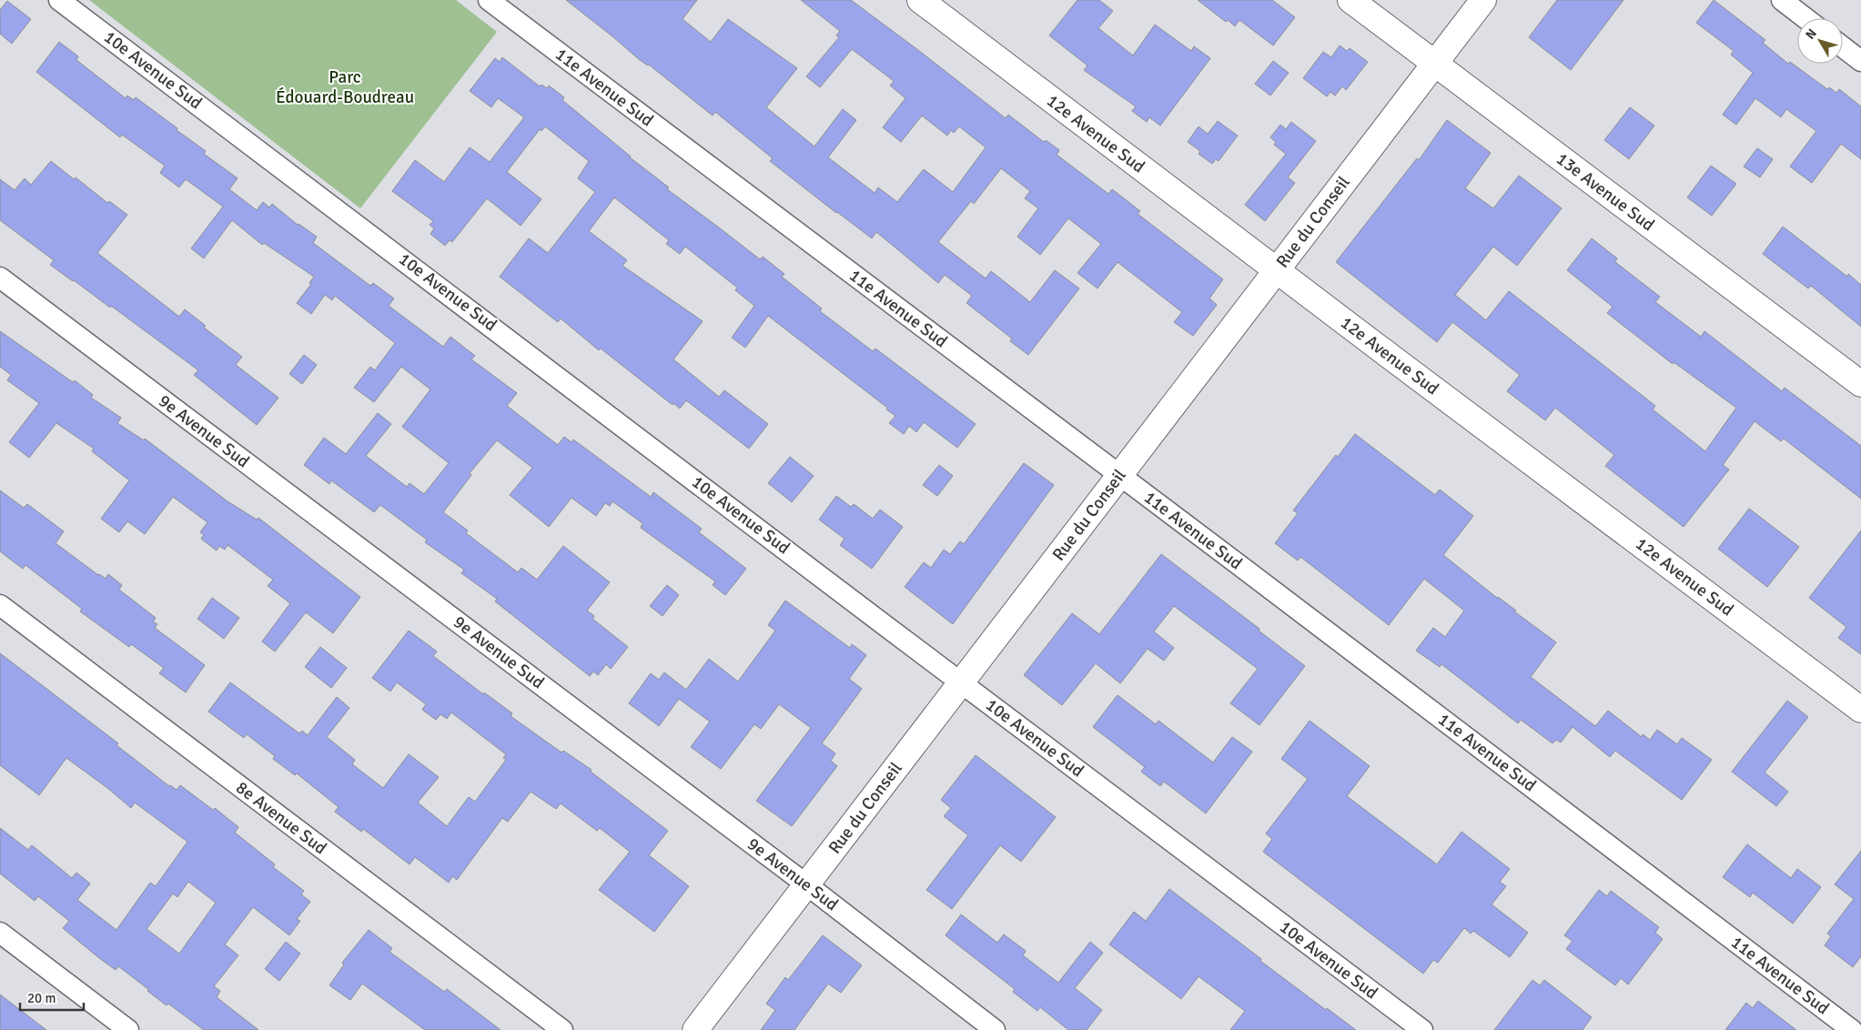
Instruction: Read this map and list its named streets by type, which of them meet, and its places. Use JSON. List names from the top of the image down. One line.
{"streets":{"main road":["12e Avenue Sud","13e Avenue Sud","Rue du Conseil"],"street":["10e Avenue Sud","11e Avenue Sud","9e Avenue Sud","8e Avenue Sud"]},"crossings":[["10e Avenue Sud","Rue du Conseil"],["11e Avenue Sud","Rue du Conseil"],["12e Avenue Sud","Rue du Conseil"],["13e Avenue Sud","Rue du Conseil"],["Rue du Conseil","9e Avenue Sud"]],"parks":["Parc Édouard-Boudreau"],"scale_bar":"20 m","north":"top left"}
